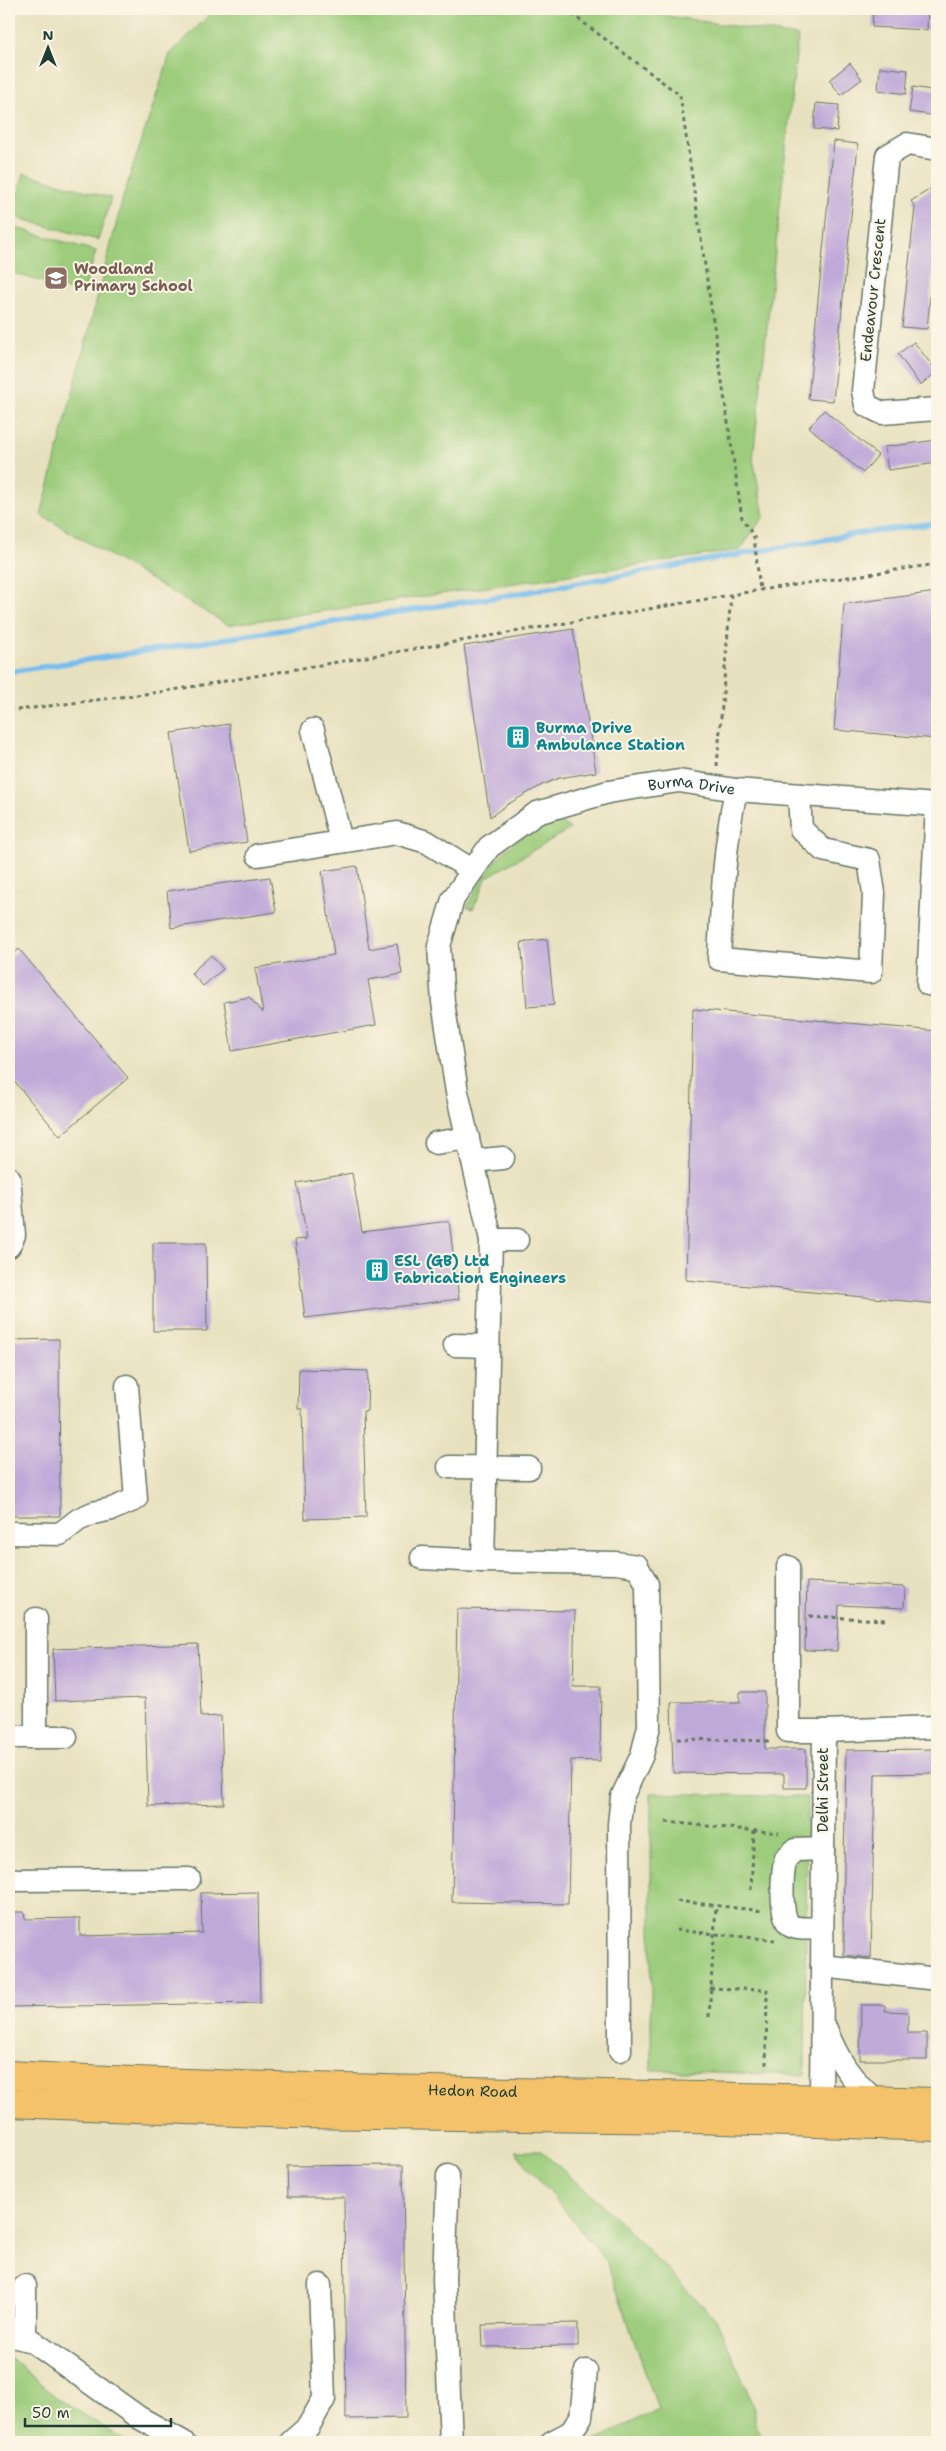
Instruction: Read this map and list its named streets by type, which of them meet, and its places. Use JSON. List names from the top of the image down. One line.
{"streets":{"highway":["Hedon Road"],"street":["Endeavour Crescent","Burma Drive","Delhi Street"]},"crossings":[["Delhi Street","Hedon Road"]],"places":{"school or university":["Woodland Primary School"],"building":["Burma Drive Ambulance Station","ESL (GB) Ltd Fabrication Engineers"]},"scale_bar":"50 m","north":"top"}
